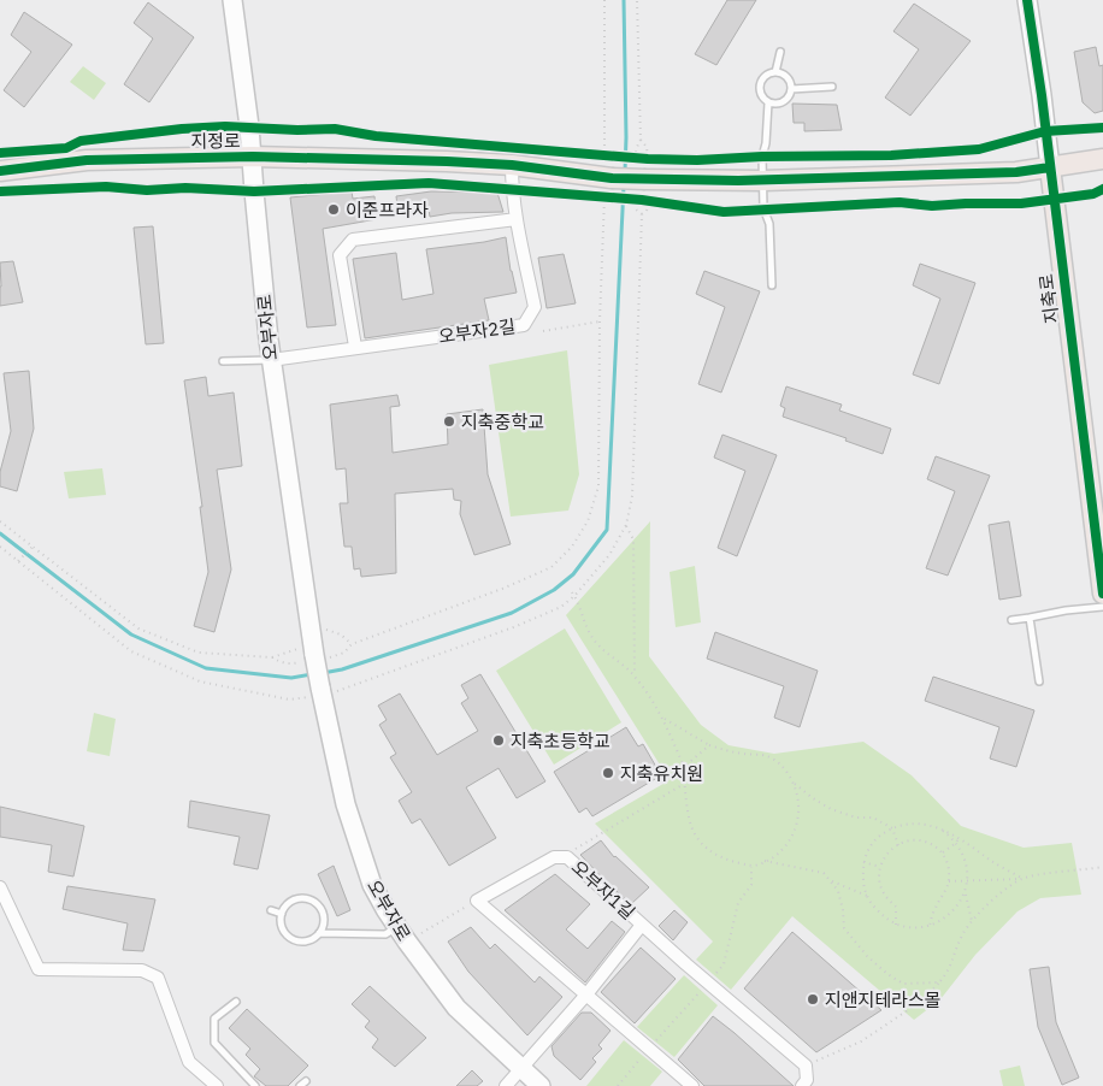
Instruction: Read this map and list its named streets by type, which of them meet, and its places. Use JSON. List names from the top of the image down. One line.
{"streets":{"main road":["지정로","지축로","오부자로"],"street":["오부자2길","오부자1길"]},"crossings":[["지정로","오부자로"],["지정로","오부자2길"],["오부자로","오부자2길"]],"places":["이준프라자","지축중학교","지축초등학교","지축유치원","지앤지테라스몰"]}
